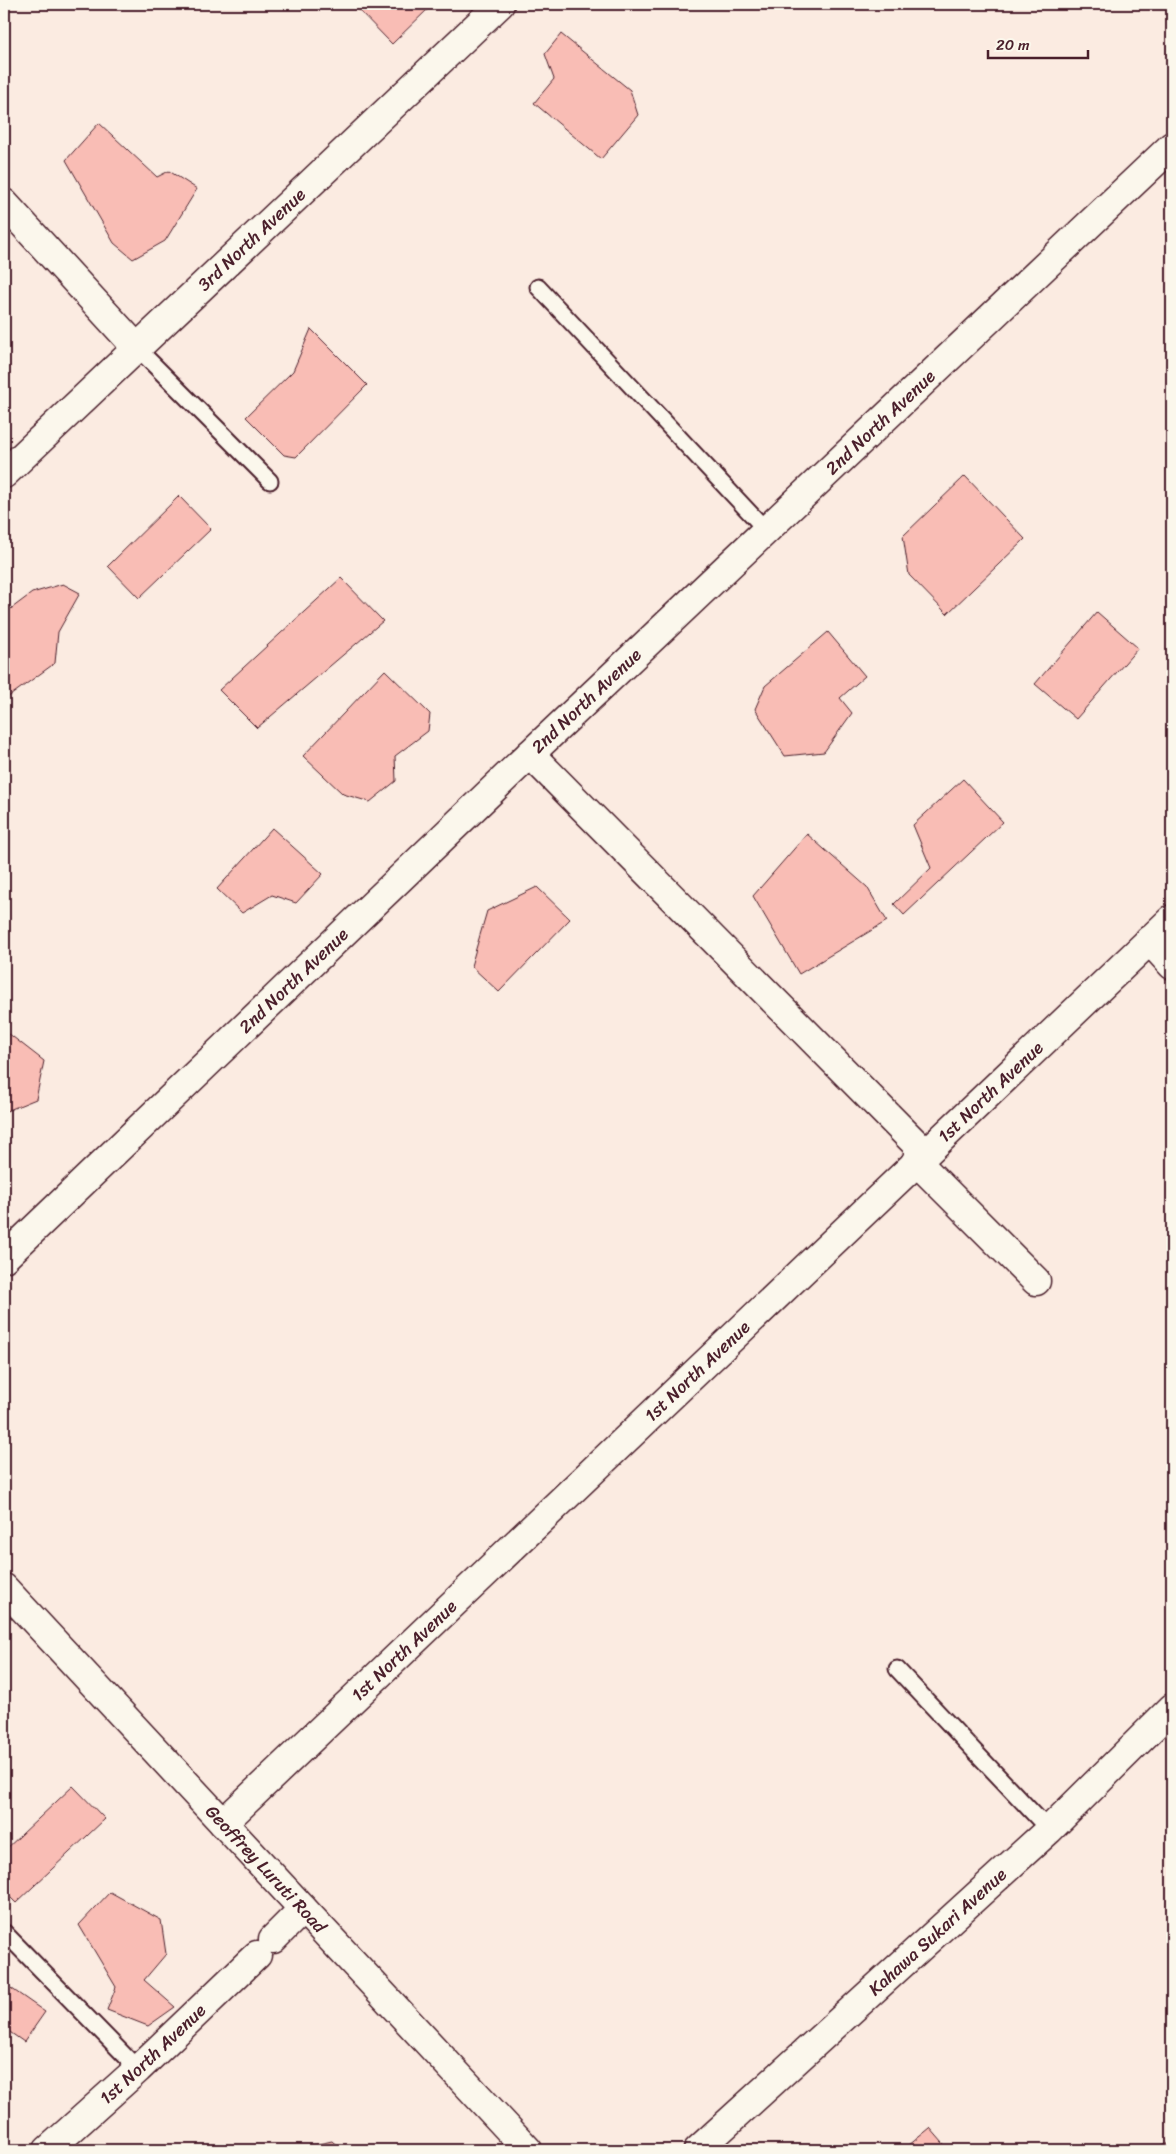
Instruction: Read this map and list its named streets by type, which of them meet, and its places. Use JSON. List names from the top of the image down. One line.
{"streets":{"street":["3rd North Avenue","2nd North Avenue","1st North Avenue","Geoffrey Luruti Road","Kahawa Sukari Avenue"]},"crossings":[["1st North Avenue","Geoffrey Luruti Road"]],"scale_bar":"20 m"}
